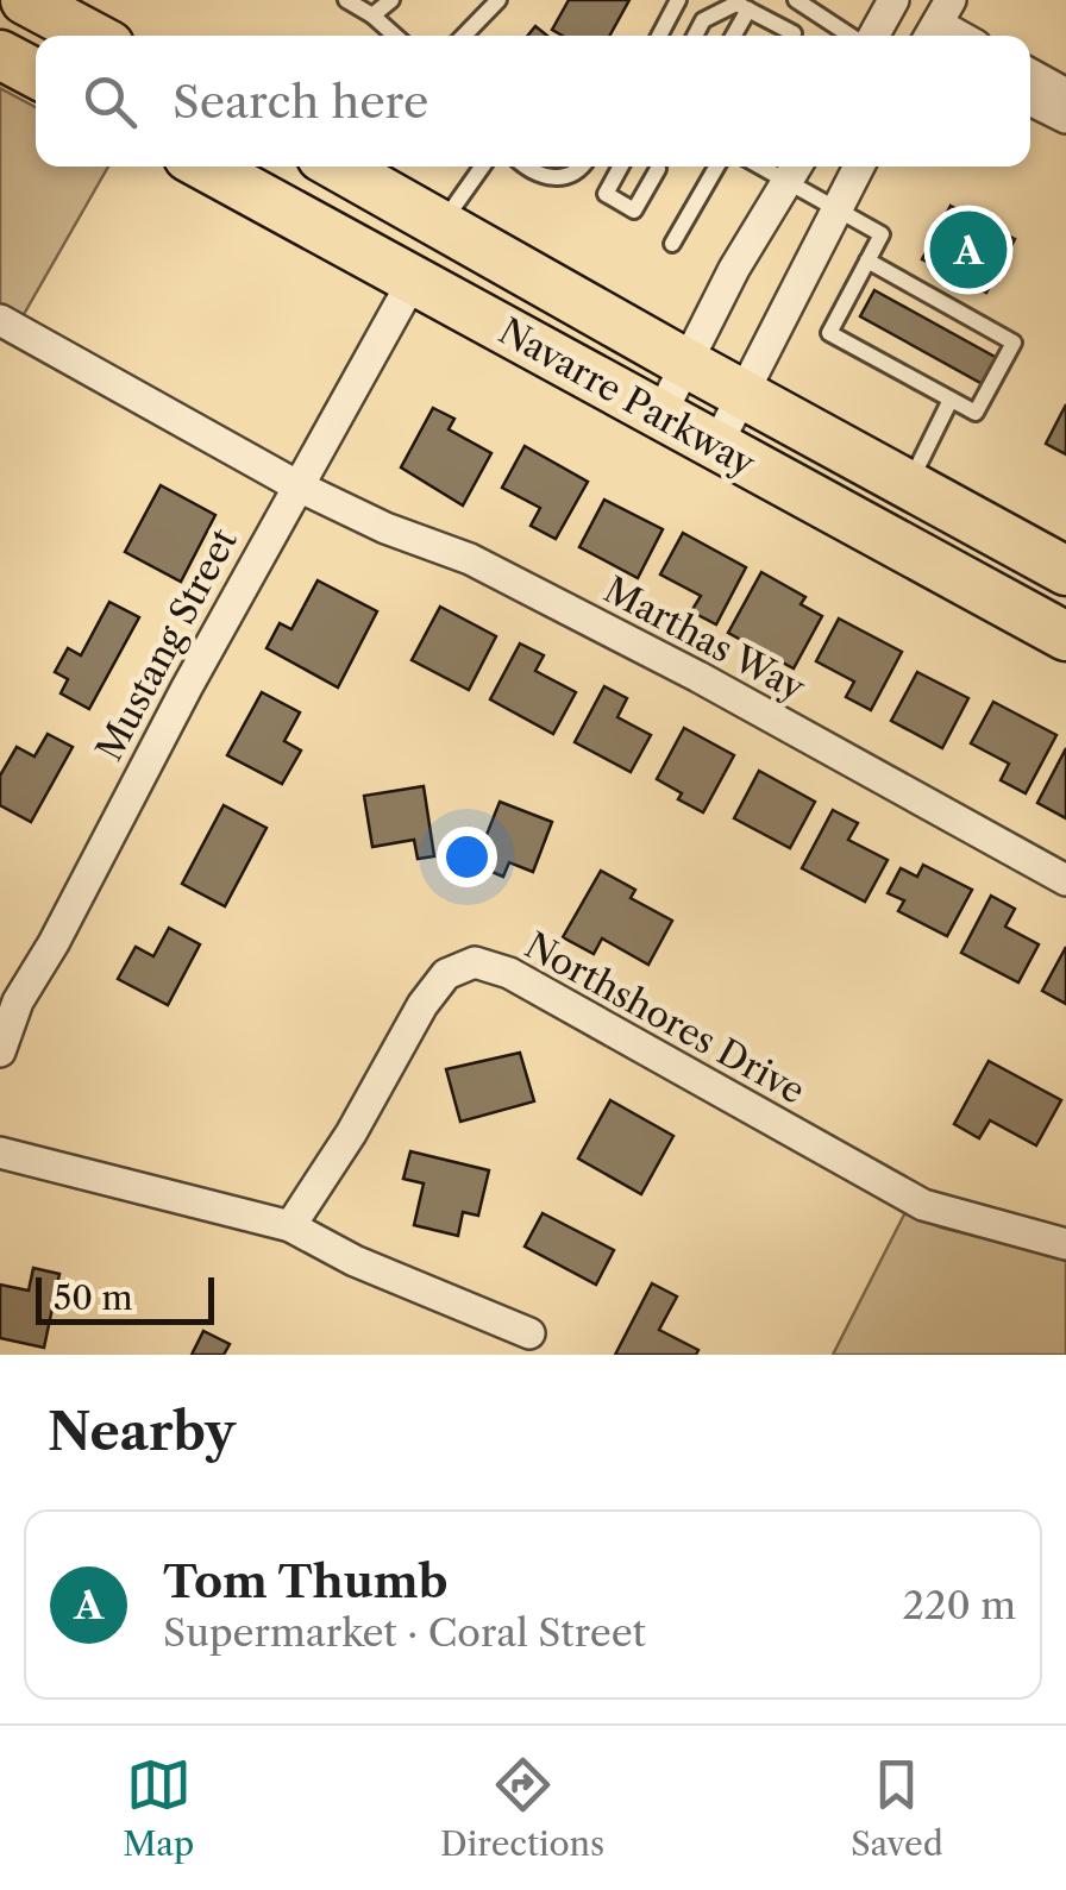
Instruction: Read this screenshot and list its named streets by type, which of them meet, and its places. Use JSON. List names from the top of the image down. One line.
{"streets":{"highway":["Navarre Parkway"],"street":["Marthas Way","Mustang Street","Northshores Drive"]},"crossings":[["Navarre Parkway","Mustang Street"],["Marthas Way","Mustang Street"]],"scale_bar":"50 m","page":{"search":"Search here","pins":"A","scale":"50 m","heading":"Nearby","list":[{"mark":"A","name":"Tom Thumb","note":"Supermarket · Coral Street","value":"220 m"}],"nav":["Map","Directions","Saved"]}}
